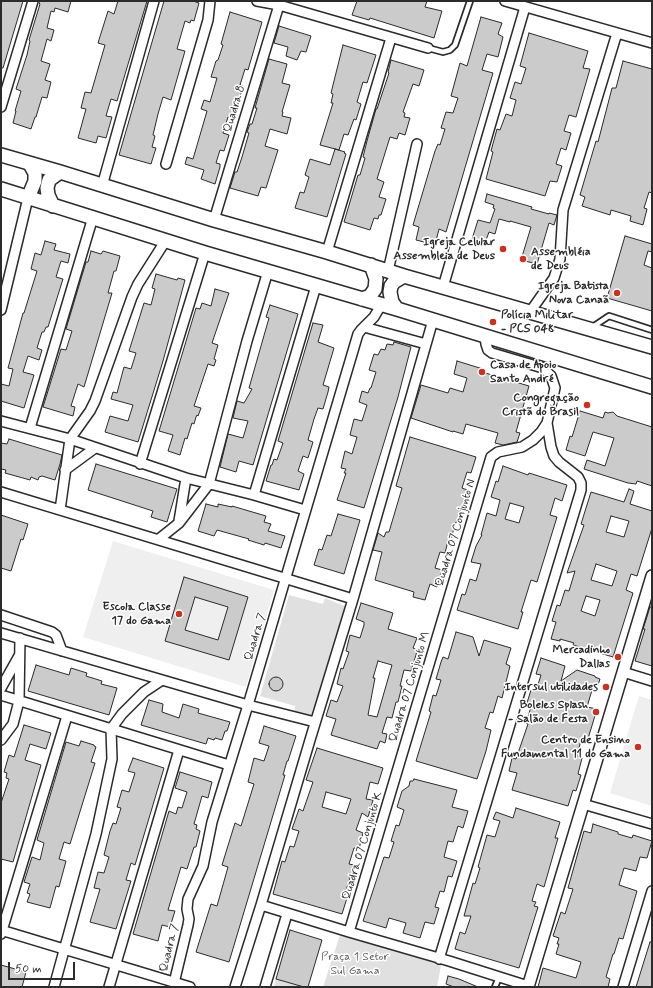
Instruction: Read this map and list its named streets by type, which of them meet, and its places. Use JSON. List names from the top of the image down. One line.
{"streets":{"street":["Quadra 8","Quadra 07 Conjunto N","Quadra 7","Quadra 07 Conjunto M","Quadra 07 Conjunto K"]},"crossings":[["Quadra 07 Conjunto N","Quadra 07 Conjunto M"],["Quadra 07 Conjunto M","Quadra 07 Conjunto K"]],"parks":["Praça 1 Setor Sul Gama"],"places":["Igreja Celular Assembleia de Deus","Assembléia de Deus","Igreja Batista Nova Canaã","Polícia Militar - PCS 048","Casa de Apoio Santo André","Congregação Cristã do Brasil","Escola Classe 17 do Gama","Mercadinho Dallas","Intersul utilidades","Boleles Splash - Salão de Festa","Centro de Ensino Fundamental 11 do Gama"],"scale_bar":"50 m"}
